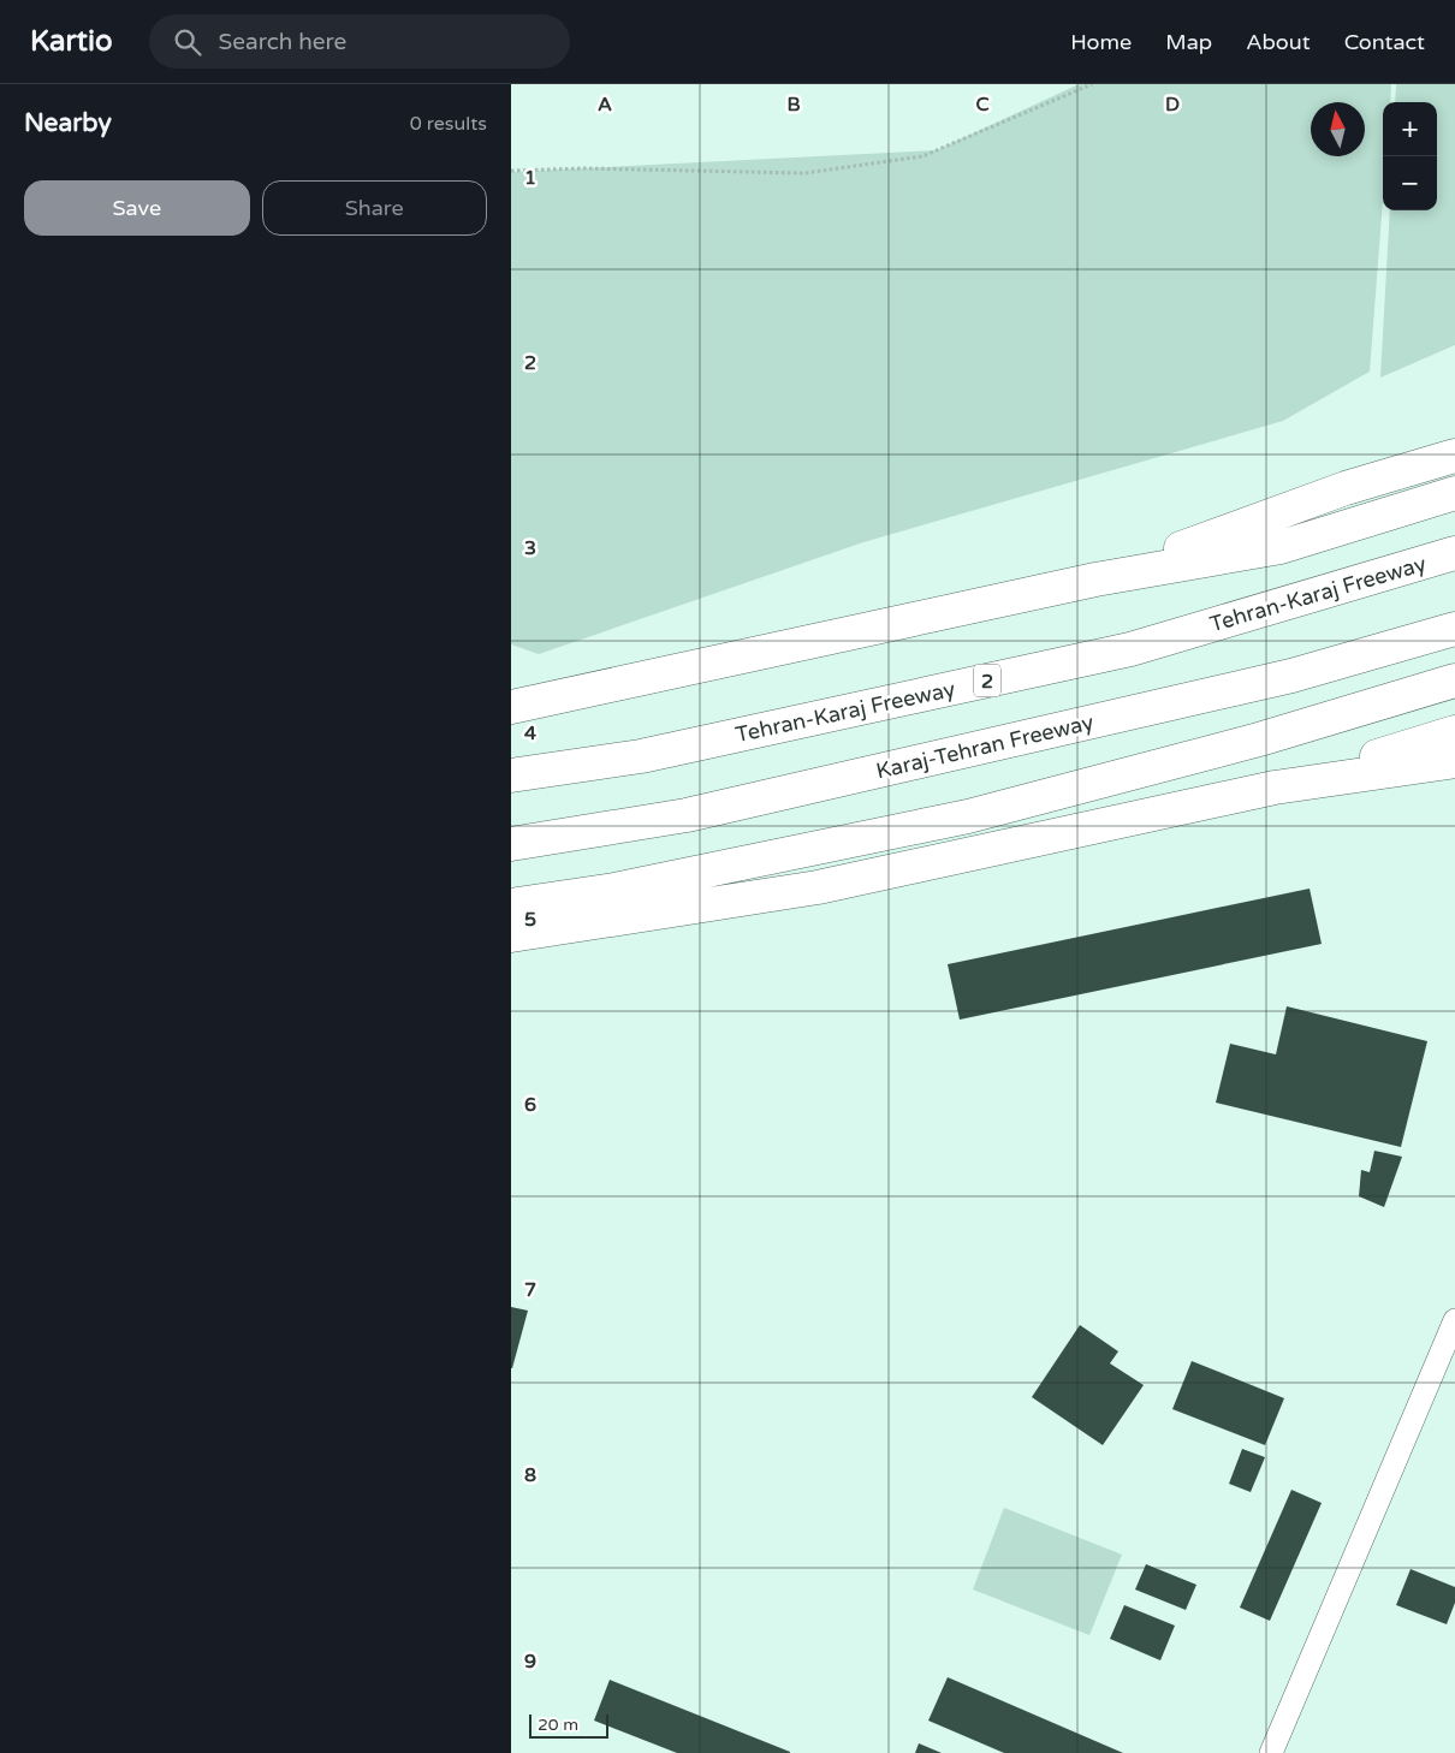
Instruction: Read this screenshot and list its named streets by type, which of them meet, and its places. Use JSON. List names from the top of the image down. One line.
{"streets":{"highway":["Tehran-Karaj Freeway","2","Karaj-Tehran Freeway"]},"scale_bar":"20 m","north":"top","page":{"header":"Kartio","search":"Search here","nav":["Home","Map","About","Contact"],"heading":["Nearby","0 results"],"map_buttons":["+","−"],"buttons":["Save","Share"],"scale":"20 m"},"grid":{"columns":["A","B","C","D"],"rows":["1","2","3","4","5","6","7","8","9"]}}
